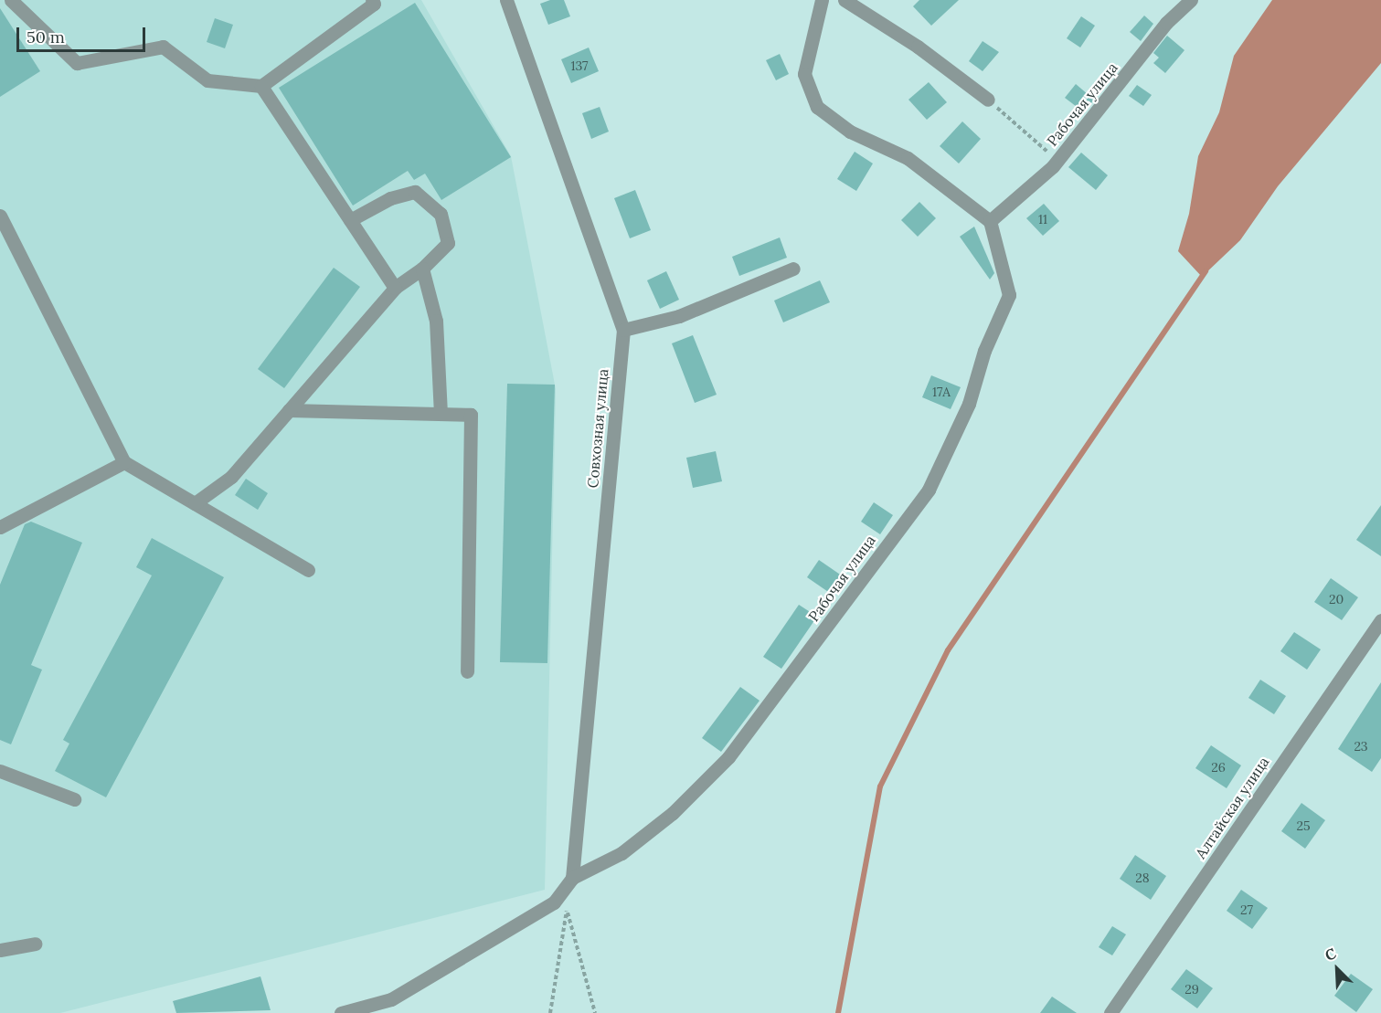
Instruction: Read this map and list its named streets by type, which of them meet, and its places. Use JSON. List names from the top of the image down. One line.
{"streets":{"street":["Рабочая улица","Совхозная улица","Алтайская улица"]},"crossings":[["Рабочая улица","Совхозная улица"]],"house_numbers":["137","11","17А","20","23","26","25","28","27","29"],"scale_bar":"50 m","north":"top left"}
